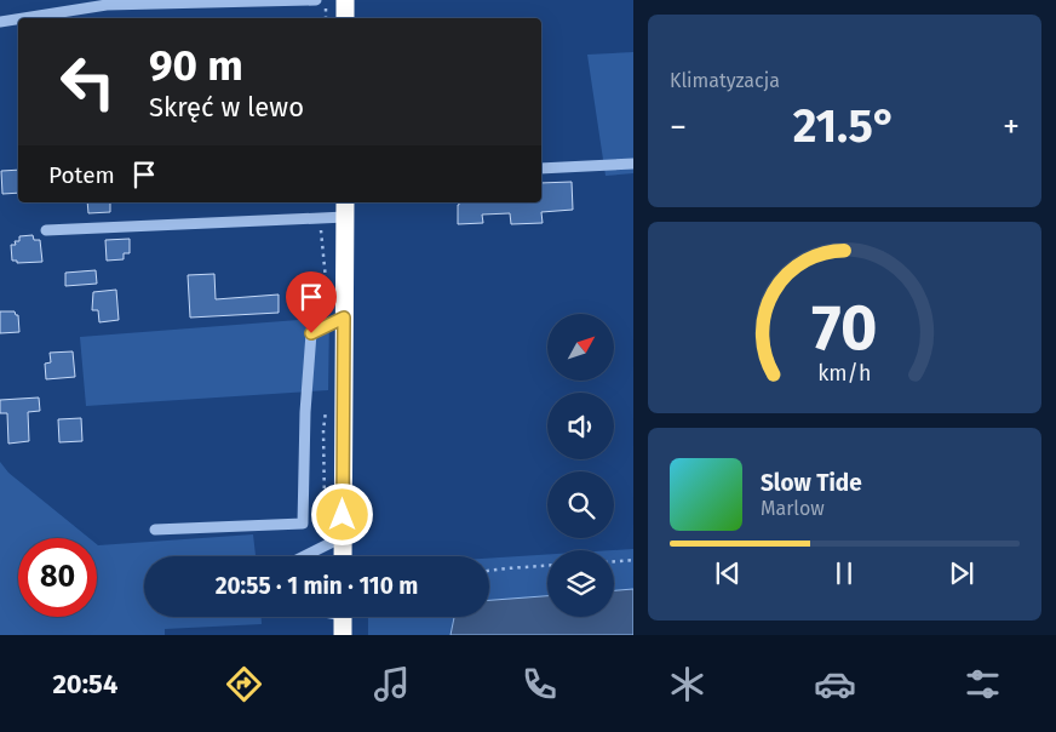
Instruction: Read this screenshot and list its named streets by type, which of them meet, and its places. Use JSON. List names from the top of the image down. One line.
{"north":"top right","page":{"tile":"Klimatyzacja","turn":["90 m","Skręć w lewo"],"heat":["−","21.5°","+"],"then":"Potem","song":["Slow Tide","Marlow"],"limit":"80","trip":"20:55 · 1 min · 110 m","tabs":"20:54","gauge":["70","km/h"]}}
